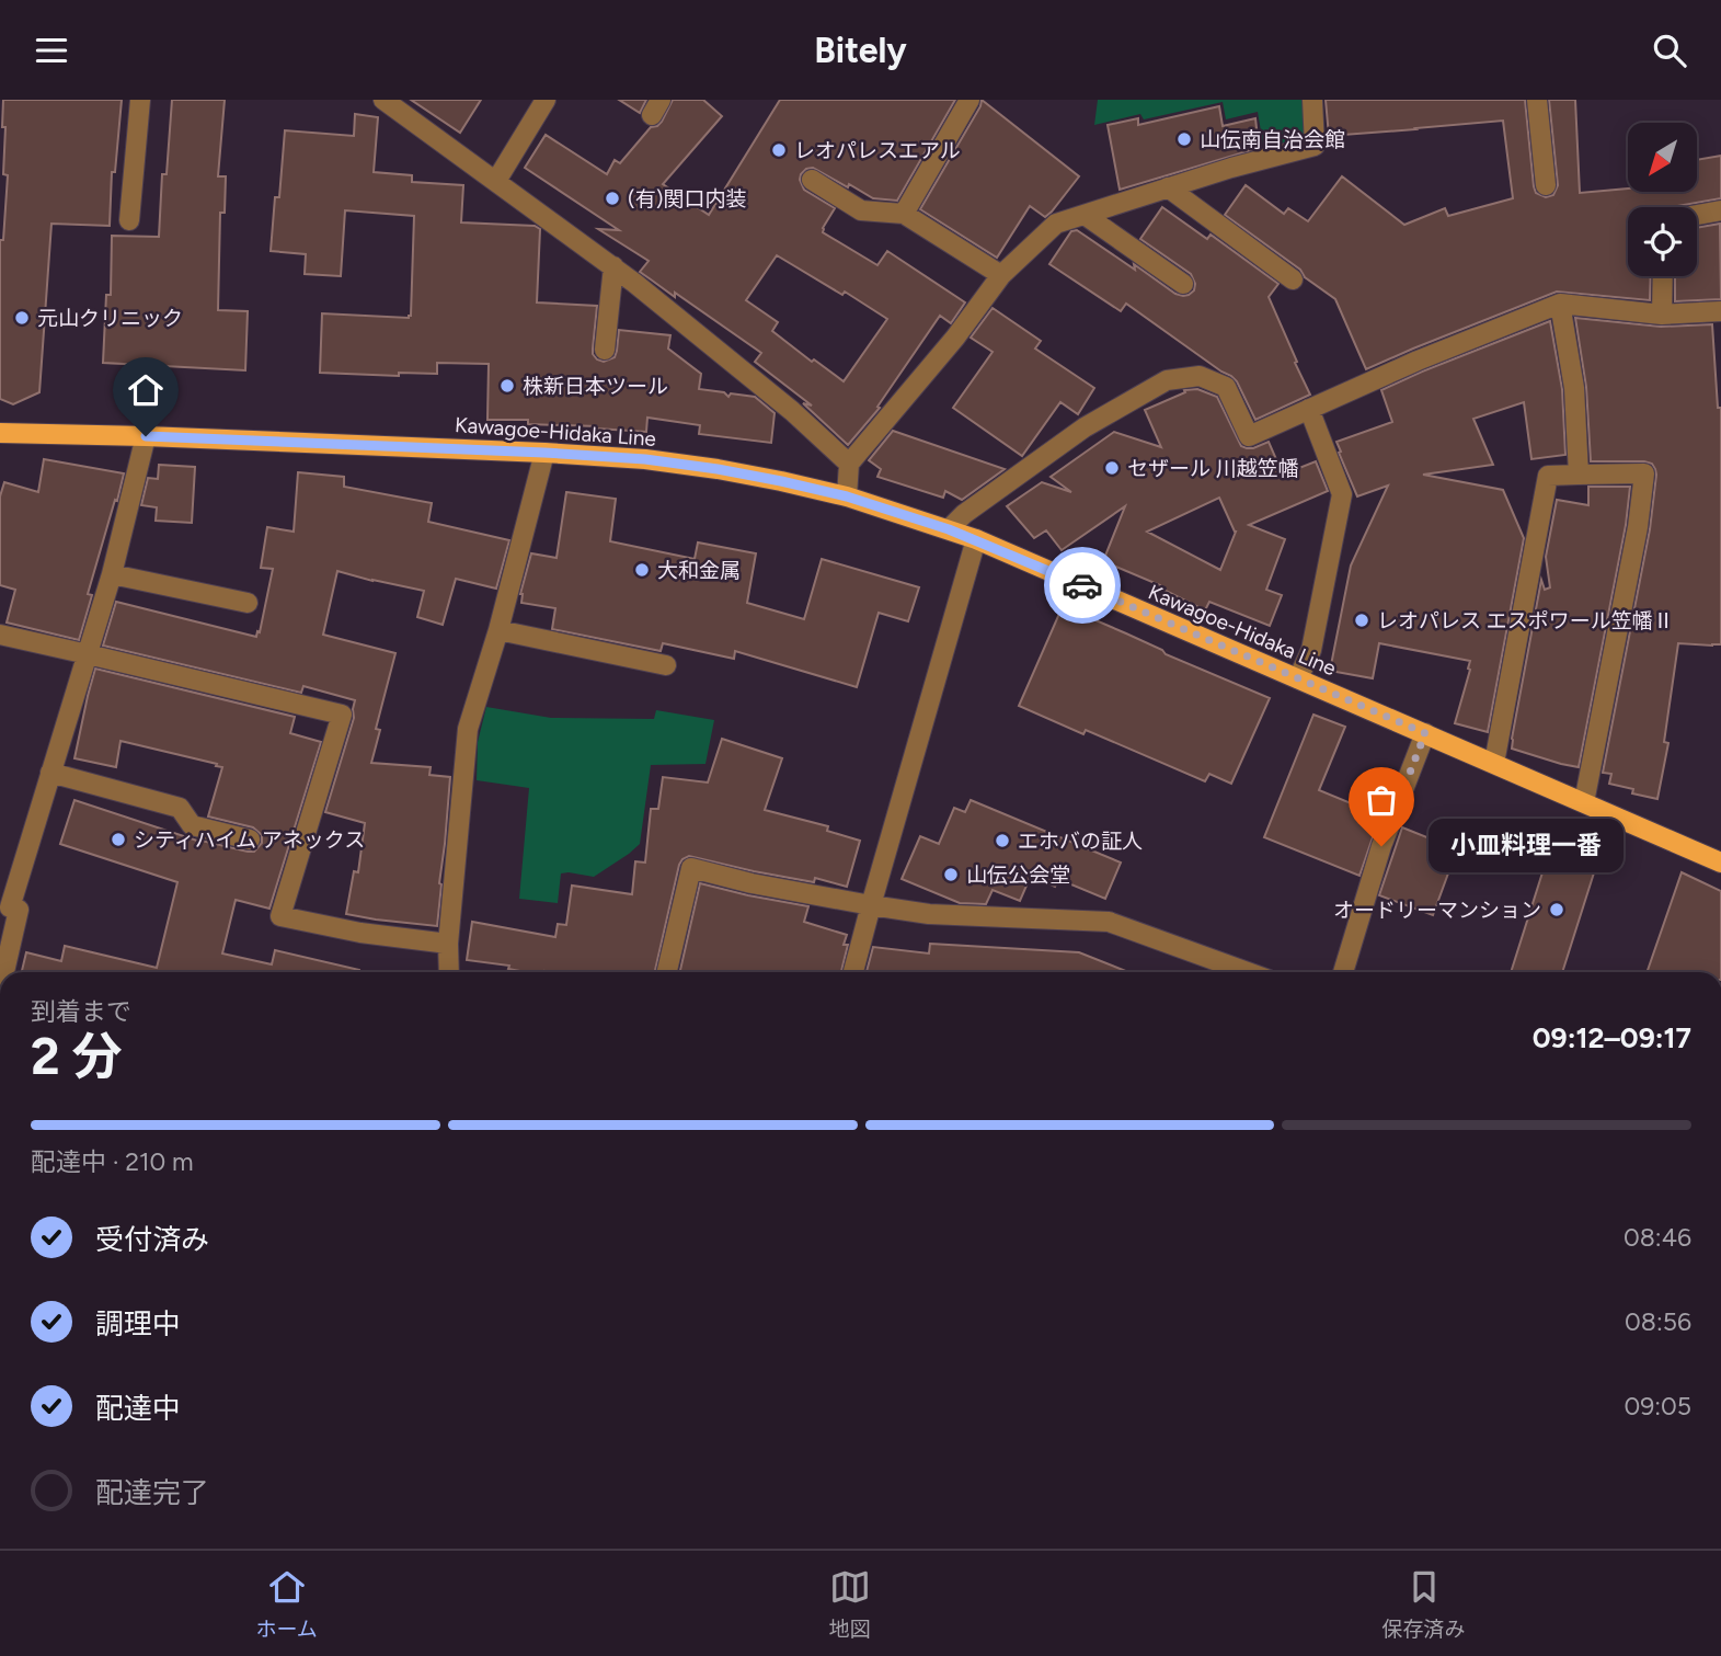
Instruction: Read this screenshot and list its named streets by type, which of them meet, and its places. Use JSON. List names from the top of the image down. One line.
{"streets":{"main road":["Kawagoe-Hidaka Line"]},"places":["山伝南自治会館","レオパレスエアル","(有)関口内装","元山クリニック","株新日本ツール","セザール 川越笠幡","大和金属","レオパレス エスポワール笠幡Ⅱ","シティハイム アネックス","エホバの証人","小皿料理一番","山伝公会堂","オードリーマンション"],"north":"bottom left","page":{"header":"Bitely","bubble":"小皿料理一番","heading":["2 分","到着まで","09:12–09:17"],"bar":"配達中 · 210 m","list":[["受付済み","08:46"],["調理中","08:56"],["配達中","09:05"],"配達完了"],"tabs":["ホーム","地図","保存済み"]}}
